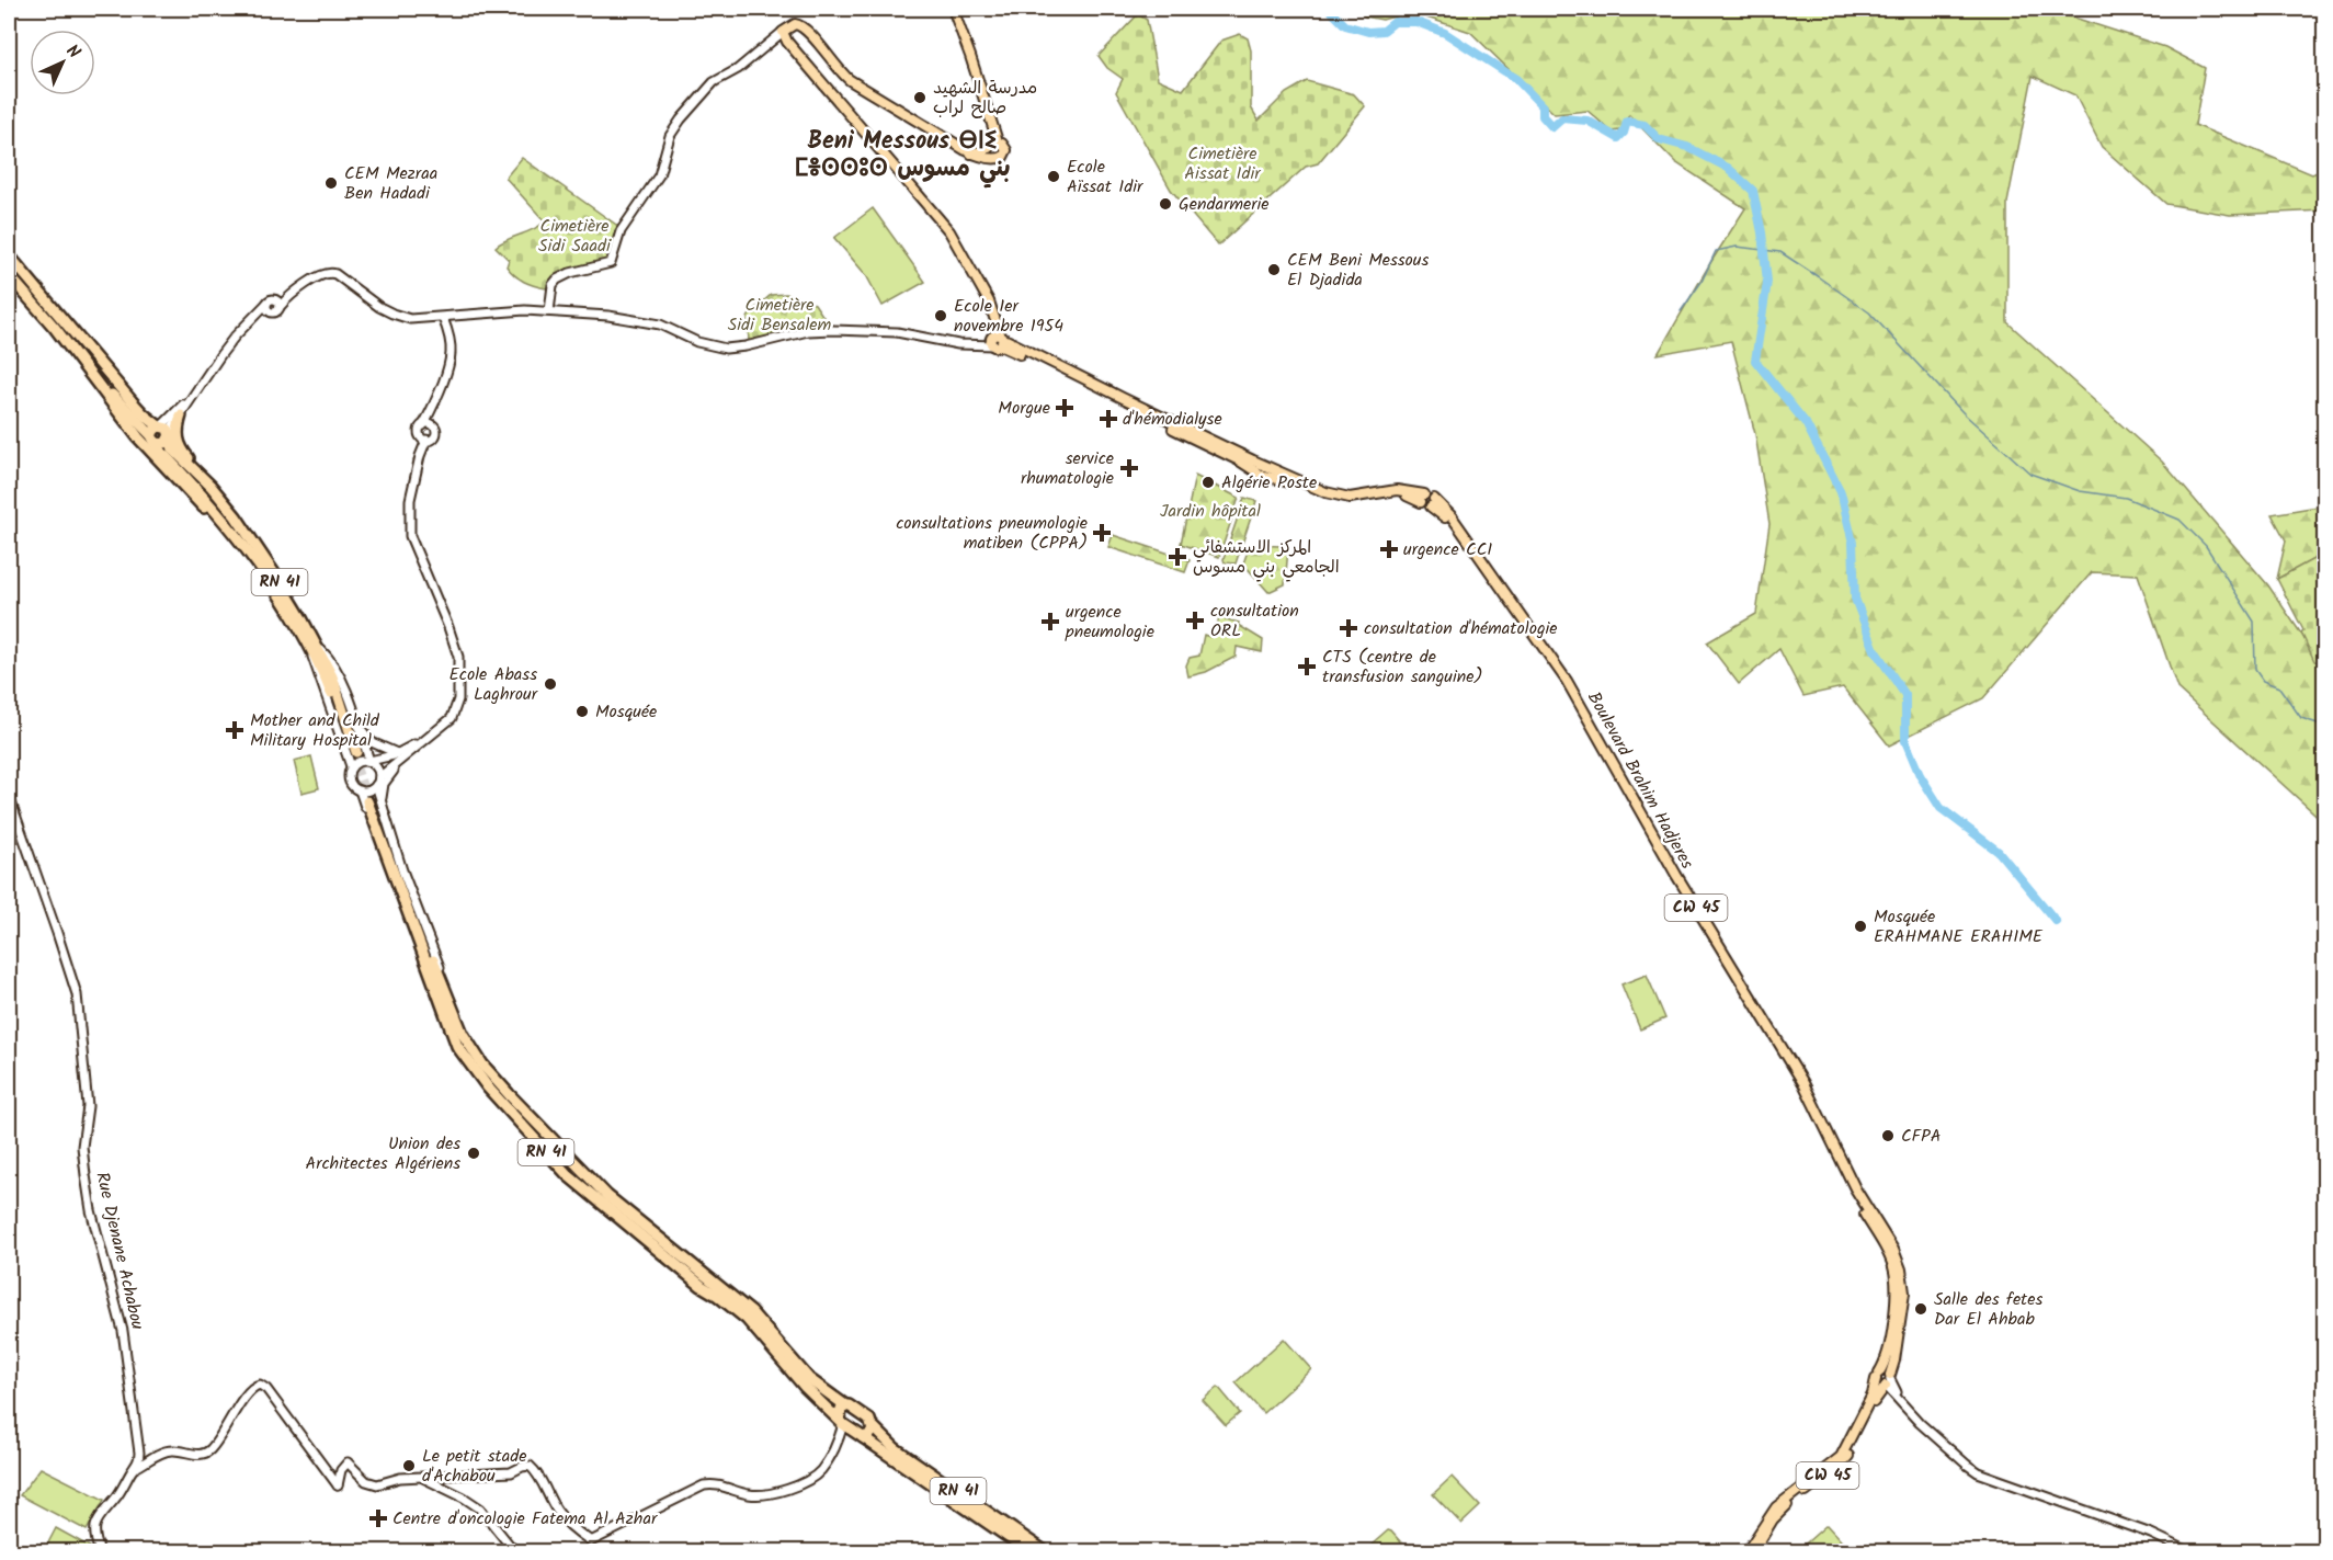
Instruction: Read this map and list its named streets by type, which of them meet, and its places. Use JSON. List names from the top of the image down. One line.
{"streets":{"highway":["RN 41"],"main road":["Boulevard Brahim Hadjeres","CW 45","Rue Djenane Achabou"]},"crossings":[["Boulevard Brahim Hadjeres","CW 45"]],"districts":["Beni Messous ⴱⵏⵉ ⵎⴻⵙⵙⵓⵙ بني مسوس"],"parks":["Cimetière Aissat Idir","Cimetière Sidi Saadi","Cimetière Sidi Bensalem","Jardin hôpital"],"places":{"other":["مدرسة الشهيد صالح لراب","Ecole Aïssat Idir","CEM Mezraa Ben Hadadi","Gendarmerie","CEM Beni Messous El Djadida","Ecole 1er novembre 1954","Algérie Poste","Ecole Abass Laghrour","Mosquée","Mosquée ERAHMANE ERAHIME","CFPA","Union des Architectes Algériens","Salle des fetes Dar El Ahbab","Le petit stade d'Achabou"],"health":["Morgue","d'hémodialyse","service rhumatologie","consultations pneumologie matiben (CPPA)","urgence CCI","المركز الاستشفائي الجامعي بني مسوس","consultation ORL","urgence pneumologie","consultation d'hématologie","CTS (centre de transfusion sanguine)","Mother and Child Military Hospital","Centre d'oncologie Fatema Al Azhar"]},"north":"top right"}
